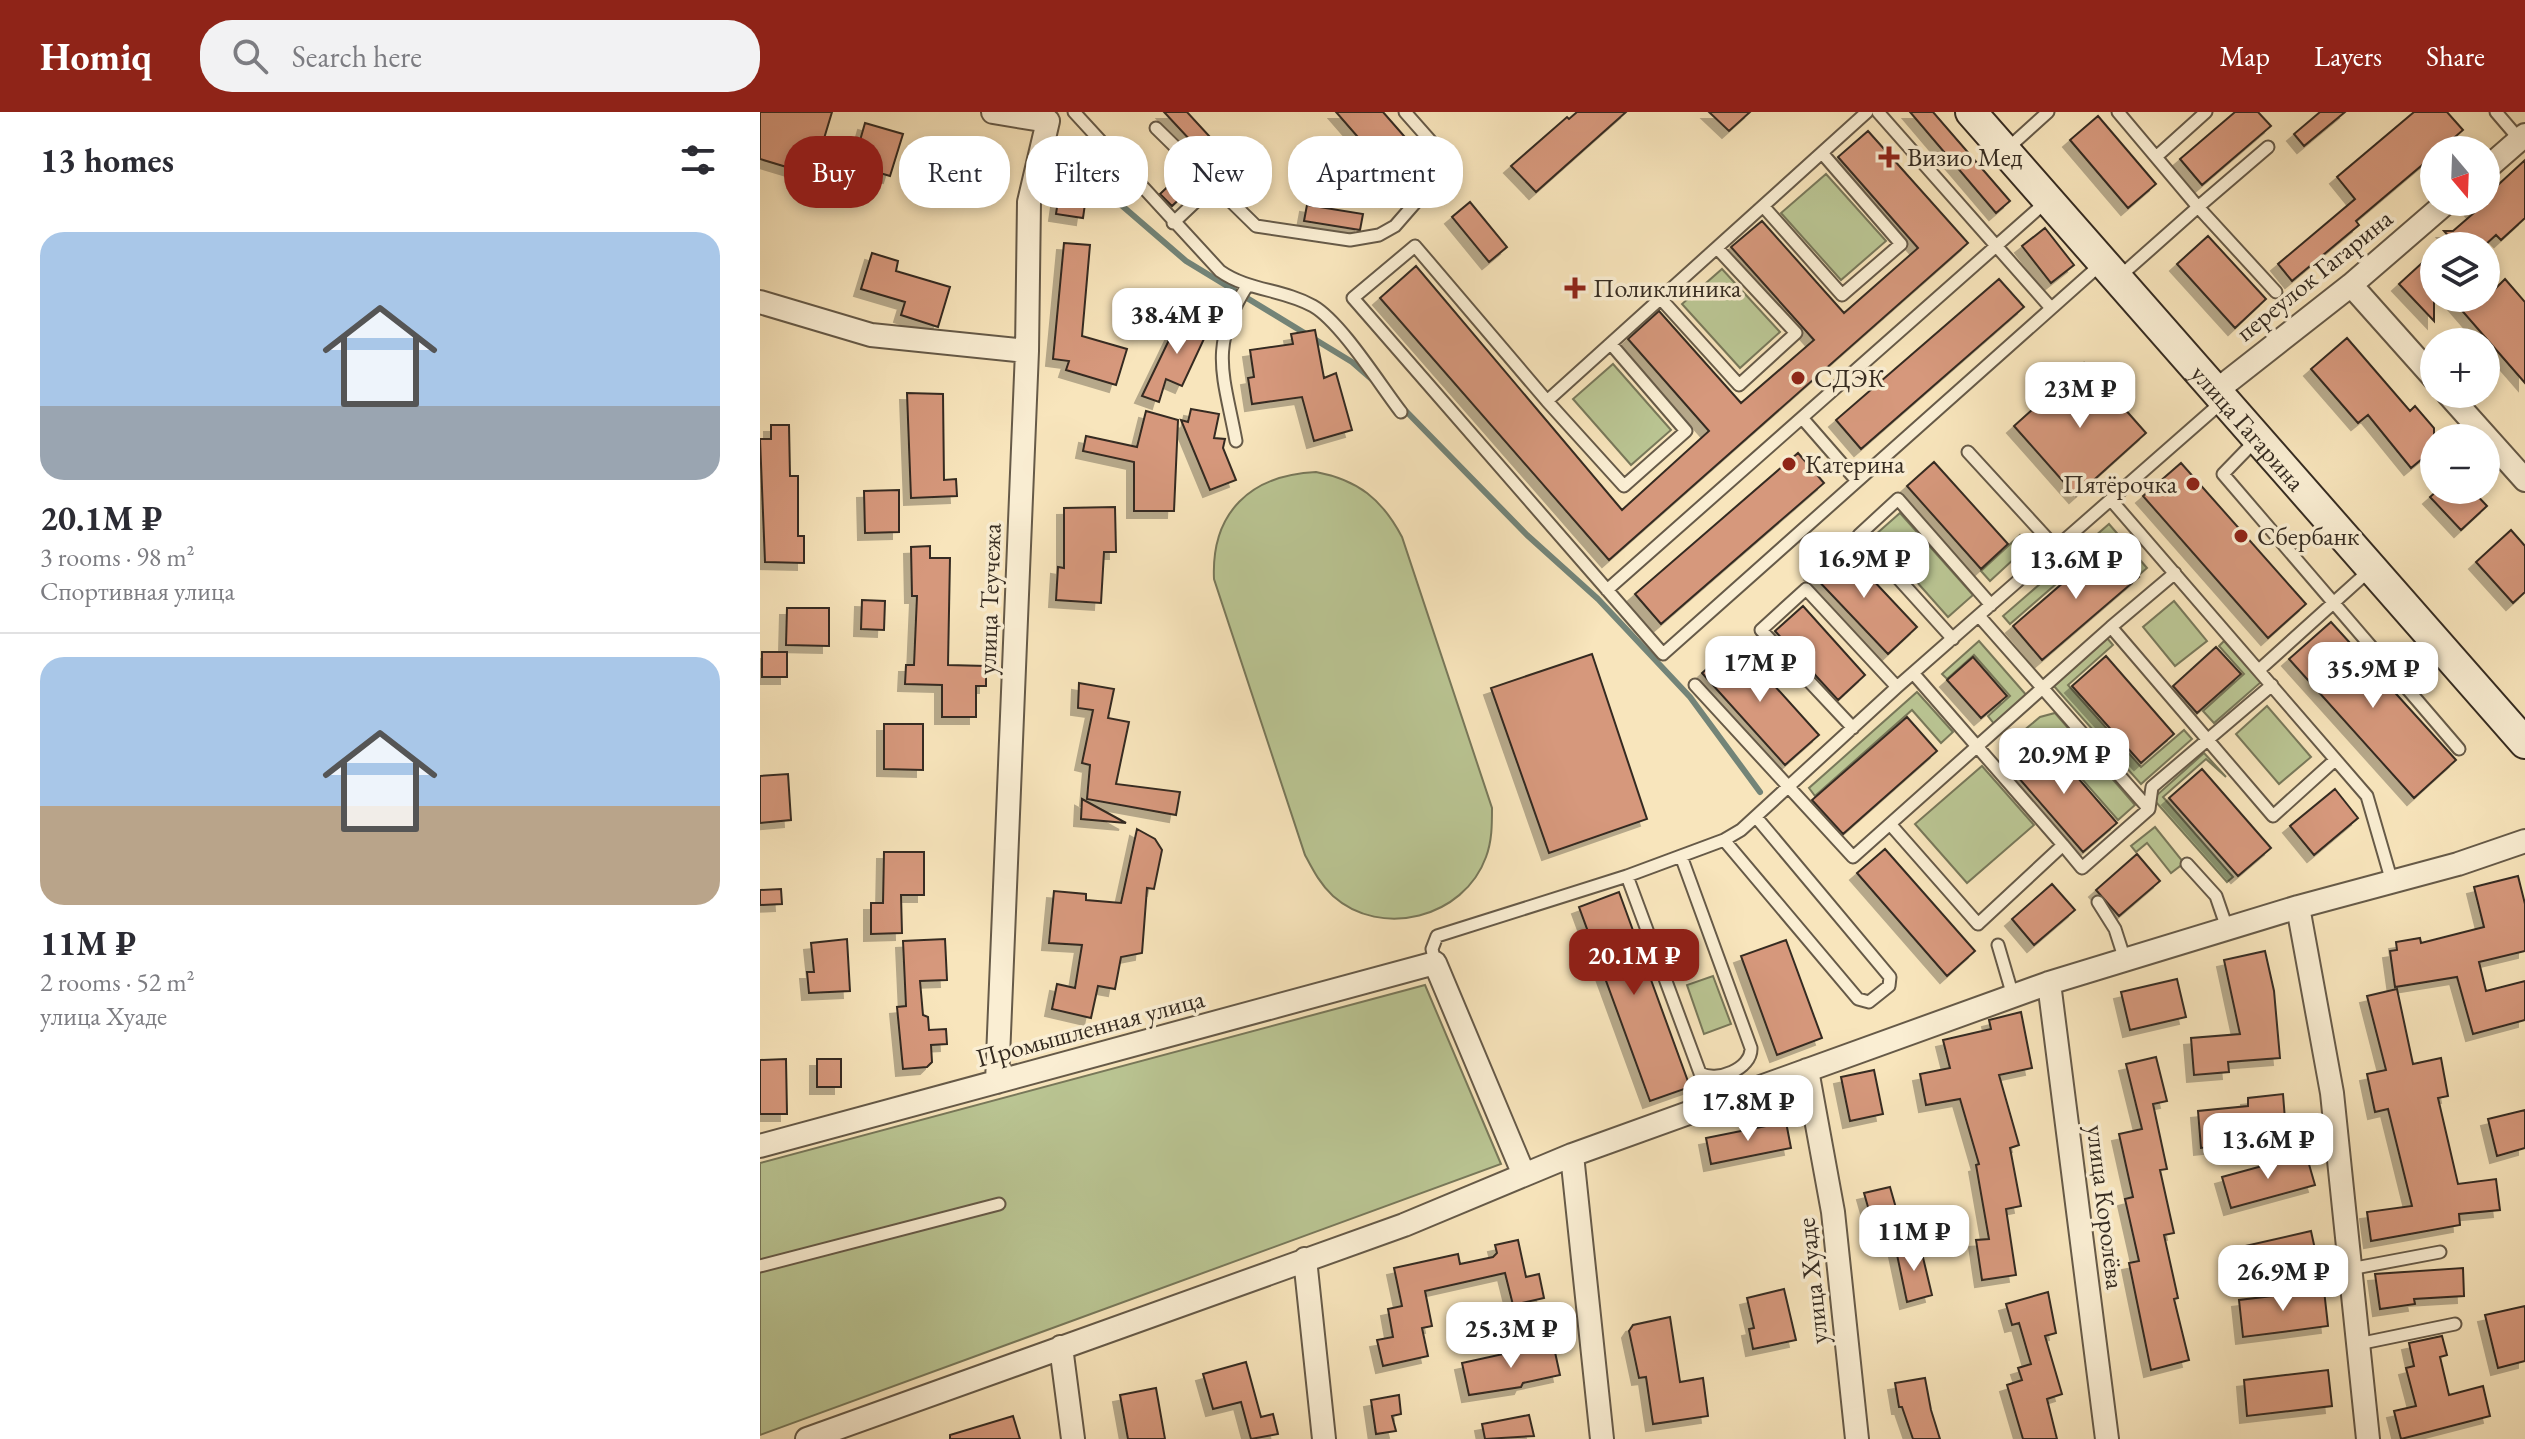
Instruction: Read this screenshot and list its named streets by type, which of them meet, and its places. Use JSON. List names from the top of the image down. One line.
{"streets":{"street":["переулок Гагарина","улица Гагарина","улица Теучежа","Промышленная улица","улица Королёва","улица Хуаде"]},"crossings":[["переулок Гагарина","улица Гагарина"],["улица Теучежа","Промышленная улица"]],"places":{"health":["Визио Мед","Поликлиника"],"other":["СДЭК","Катерина","Пятёрочка","Сбербанк"]},"north":"bottom","page":{"header":"Homiq","search":"Search here","nav":["Map","Layers","Share"],"heading":"13 homes","map_buttons":["+","−"],"chip":["Buy","Rent","Filters","New","Apartment"],"list":[{"name":"20.1M ₽","note":"3 rooms · 98 m² · Спортивная улица"},{"name":"11M ₽","note":"2 rooms · 52 m² · улица Хуаде"}],"price":["38.4M ₽","23M ₽","16.9M ₽","13.6M ₽","17M ₽","35.9M ₽","20.9M ₽","20.1M ₽","17.8M ₽","13.6M ₽","11M ₽","26.9M ₽","25.3M ₽"]}}
